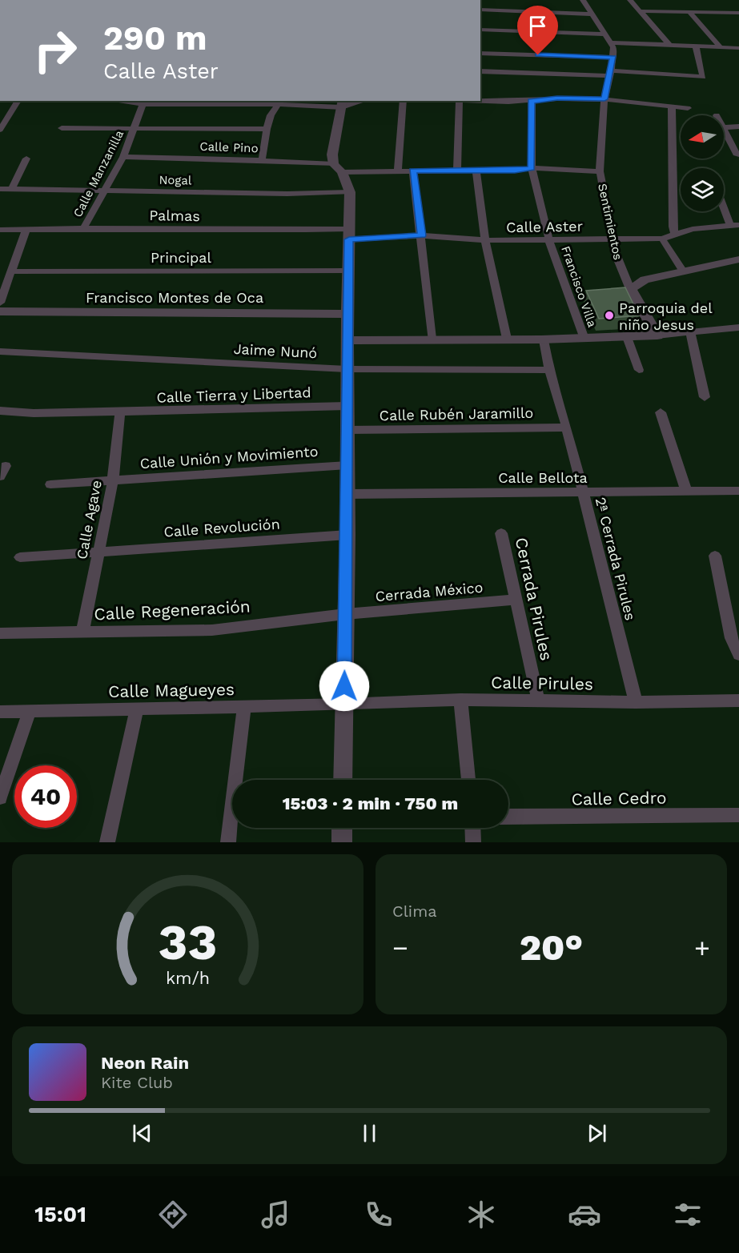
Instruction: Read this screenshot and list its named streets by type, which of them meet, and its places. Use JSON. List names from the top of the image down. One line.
{"streets":{"street":["Calle Pino","Calle Manzanilla","Nogal","Palmas","Sentimientos","Calle Aster","Principal","Francisco Villa","Francisco Montes de Oca","Jaime Nunó","Calle Tierra y Libertad","Calle Rubén Jaramillo","Calle Unión y Movimiento","Calle Bellota","Calle Agave","Calle Revolución","2ª Cerrada Pirules","Cerrada México","Cerrada Pirules","Calle Regeneración","Calle Pirules","Calle Magueyes","Calle Cedro"]},"crossings":[["Calle Pino","Calle Manzanilla"],["Calle Pino","Sentimientos"],["Calle Pino","Francisco Villa"],["Calle Manzanilla","Nogal"],["Calle Manzanilla","Palmas"],["Palmas","Calle Aster"],["Sentimientos","Calle Aster"],["Calle Aster","Francisco Villa"],["Jaime Nunó","2ª Cerrada Pirules"],["Calle Tierra y Libertad","Calle Agave"],["Calle Rubén Jaramillo","2ª Cerrada Pirules"],["Calle Unión y Movimiento","Calle Agave"],["Calle Bellota","2ª Cerrada Pirules"],["Calle Agave","Calle Revolución"],["Calle Agave","Calle Regeneración"],["2ª Cerrada Pirules","Calle Pirules"],["Cerrada México","Cerrada Pirules"],["Cerrada México","Calle Regeneración"],["Cerrada Pirules","Calle Pirules"],["Calle Pirules","Calle Magueyes"]],"places":["Parroquia del niño Jesus"],"north":"left","page":{"turn":["290 m","Calle Aster"],"limit":"40","trip":"15:03 · 2 min · 750 m","tile":"Clima","heat":["−","20°","+"],"song":["Neon Rain","Kite Club"],"tabs":"15:01","gauge":["33","km/h"]}}
